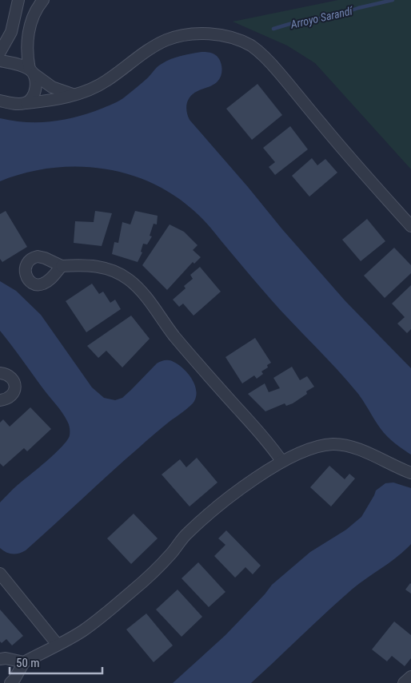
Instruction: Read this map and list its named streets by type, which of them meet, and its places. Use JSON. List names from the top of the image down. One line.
{"water":["Arroyo Sarandí"],"scale_bar":"50 m"}
